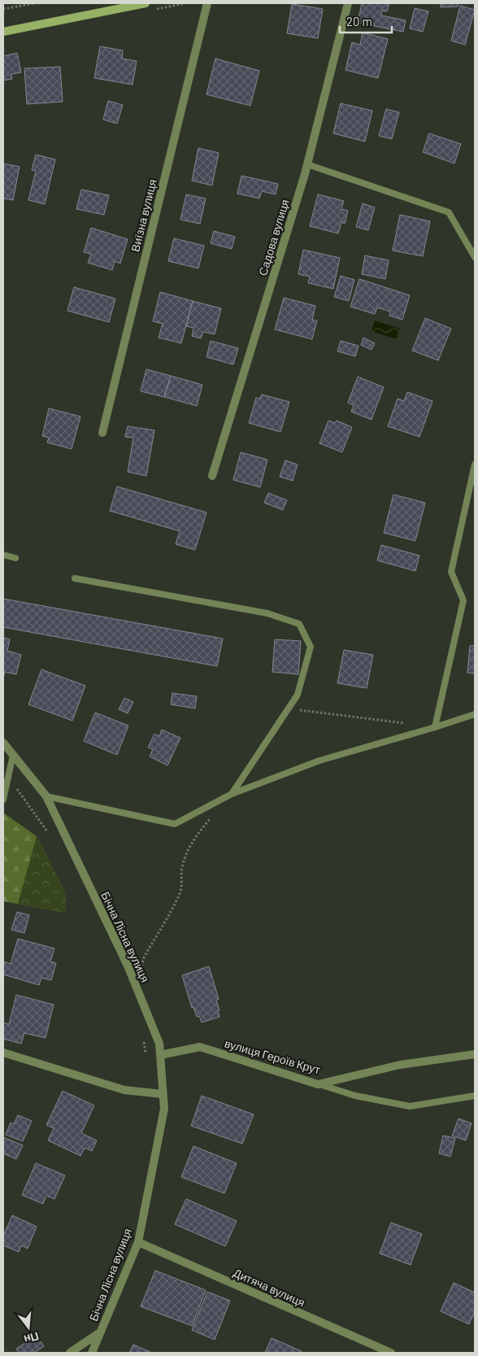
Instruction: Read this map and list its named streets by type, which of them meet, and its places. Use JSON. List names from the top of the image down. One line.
{"streets":{"street":["Виїзна вулиця","Садова вулиця","Бічна Лісна вулиця","вулиця Героїв Крут","Дитяча вулиця"]},"crossings":[["Бічна Лісна вулиця","вулиця Героїв Крут"],["Бічна Лісна вулиця","Дитяча вулиця"]],"scale_bar":"20 m","north":"bottom"}
